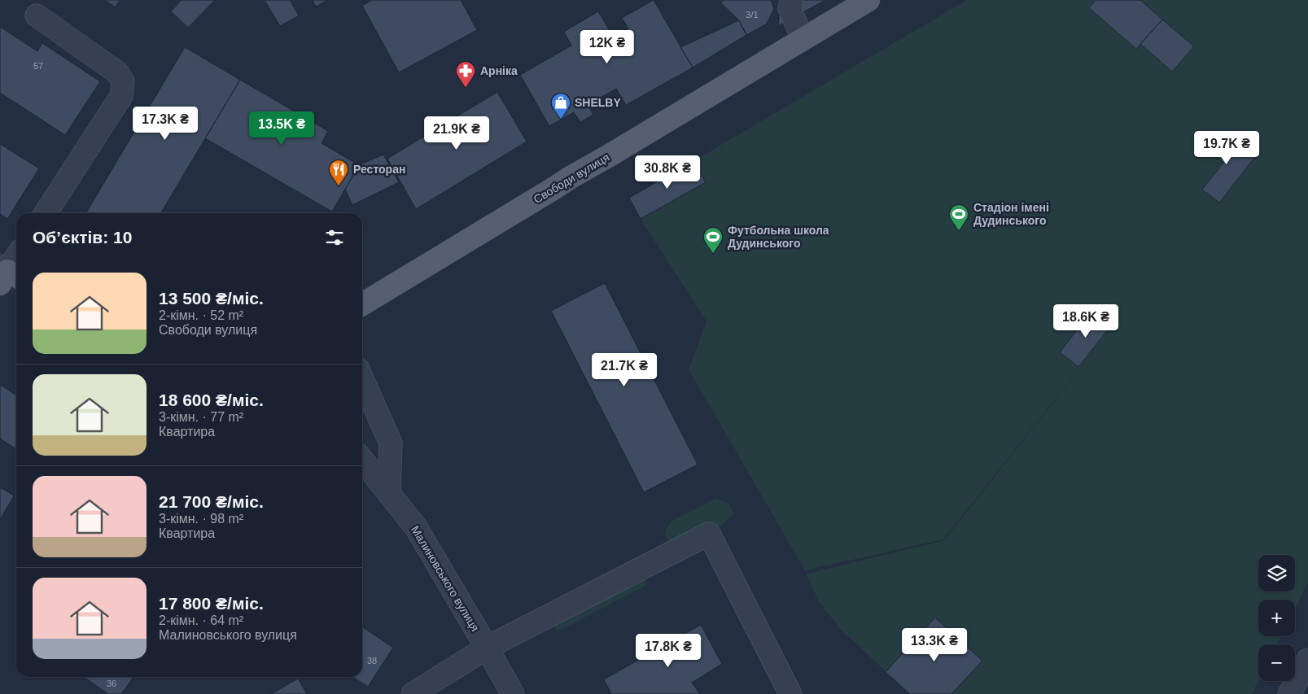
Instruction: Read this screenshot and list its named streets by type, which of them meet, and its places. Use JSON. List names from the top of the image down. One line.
{"streets":{"main road":["Свободи вулиця"],"street":["Малиновського вулиця"]},"places":{"pharmacy":["Арніка"],"shop":["SHELBY"],"restaurant":["Ресторан"],"sports":["Стадіон імені Дудинського","Футбольна школа Дудинського"]},"house_numbers":["3/1","57","38","36"],"page":{"price":["12K ₴","17.3K ₴","13.5K ₴","21.9K ₴","19.7K ₴","30.8K ₴","18.6K ₴","21.7K ₴","13.3K ₴","17.8K ₴"],"heading":"Об’єктів: 10","list":[{"name":"13 500 ₴/міс.","note":"2-кімн. · 52 m² · Свободи вулиця"},{"name":"18 600 ₴/міс.","note":"3-кімн. · 77 m² · Квартира"},{"name":"21 700 ₴/міс.","note":"3-кімн. · 98 m² · Квартира"},{"name":"17 800 ₴/міс.","note":"2-кімн. · 64 m² · Малиновського вулиця"}],"map_buttons":["+","−"]}}
